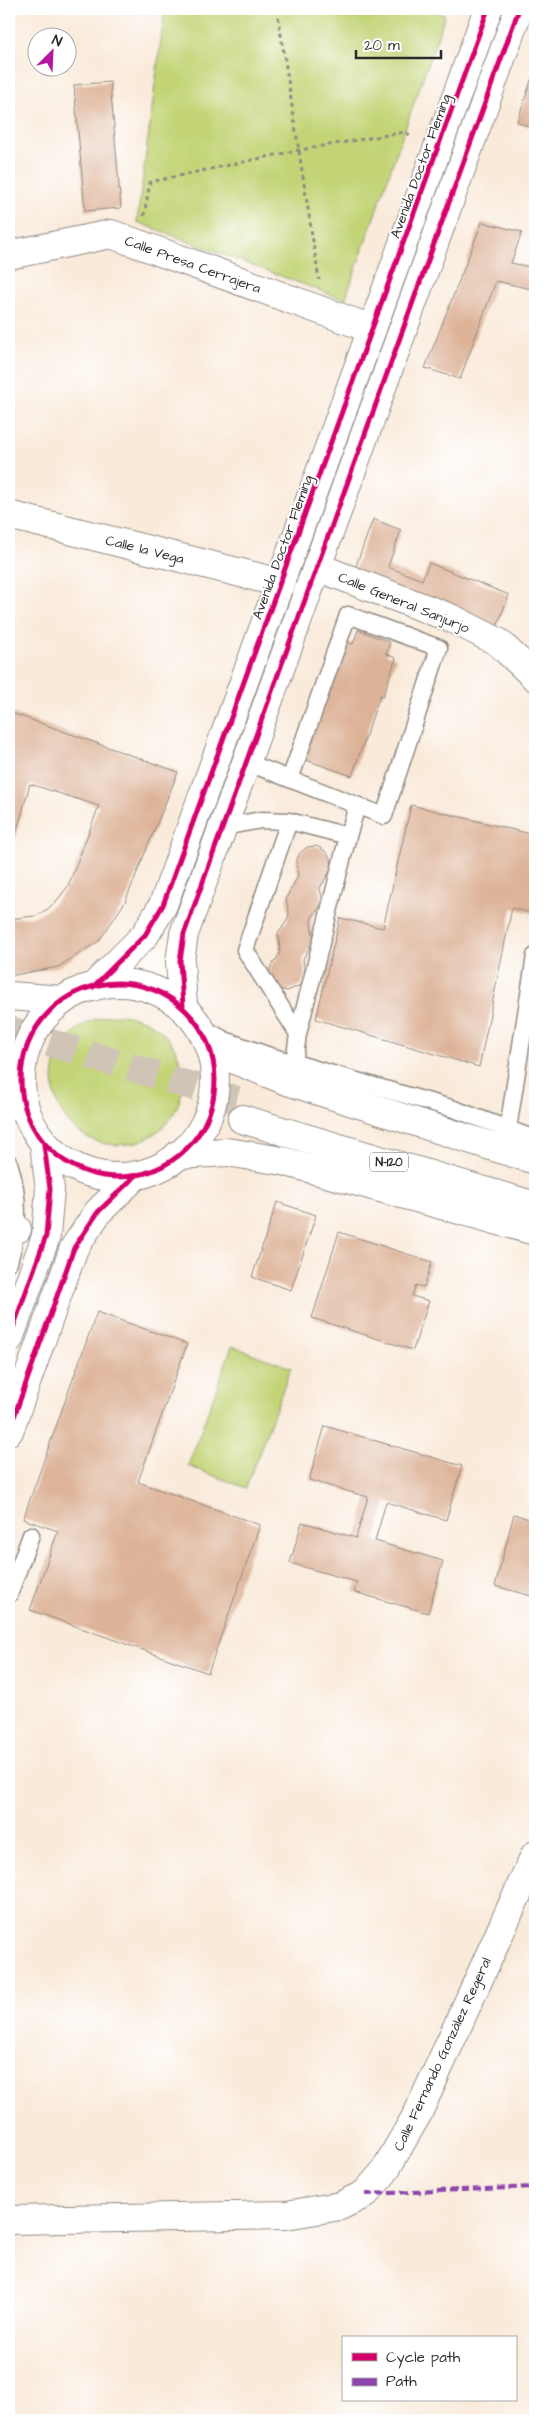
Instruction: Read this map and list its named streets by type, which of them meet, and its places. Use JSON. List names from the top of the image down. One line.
{"streets":{"main road":["Avenida Doctor Fleming","Calle Presa Cerrajera","Calle la Vega","Calle General Sanjurjo","N-120","Calle Fernando González Regeral"]},"crossings":[["Avenida Doctor Fleming","Calle Presa Cerrajera"],["Avenida Doctor Fleming","Calle la Vega"]],"legend":["Cycle path","Path"],"scale_bar":"20 m","north":"top right"}
